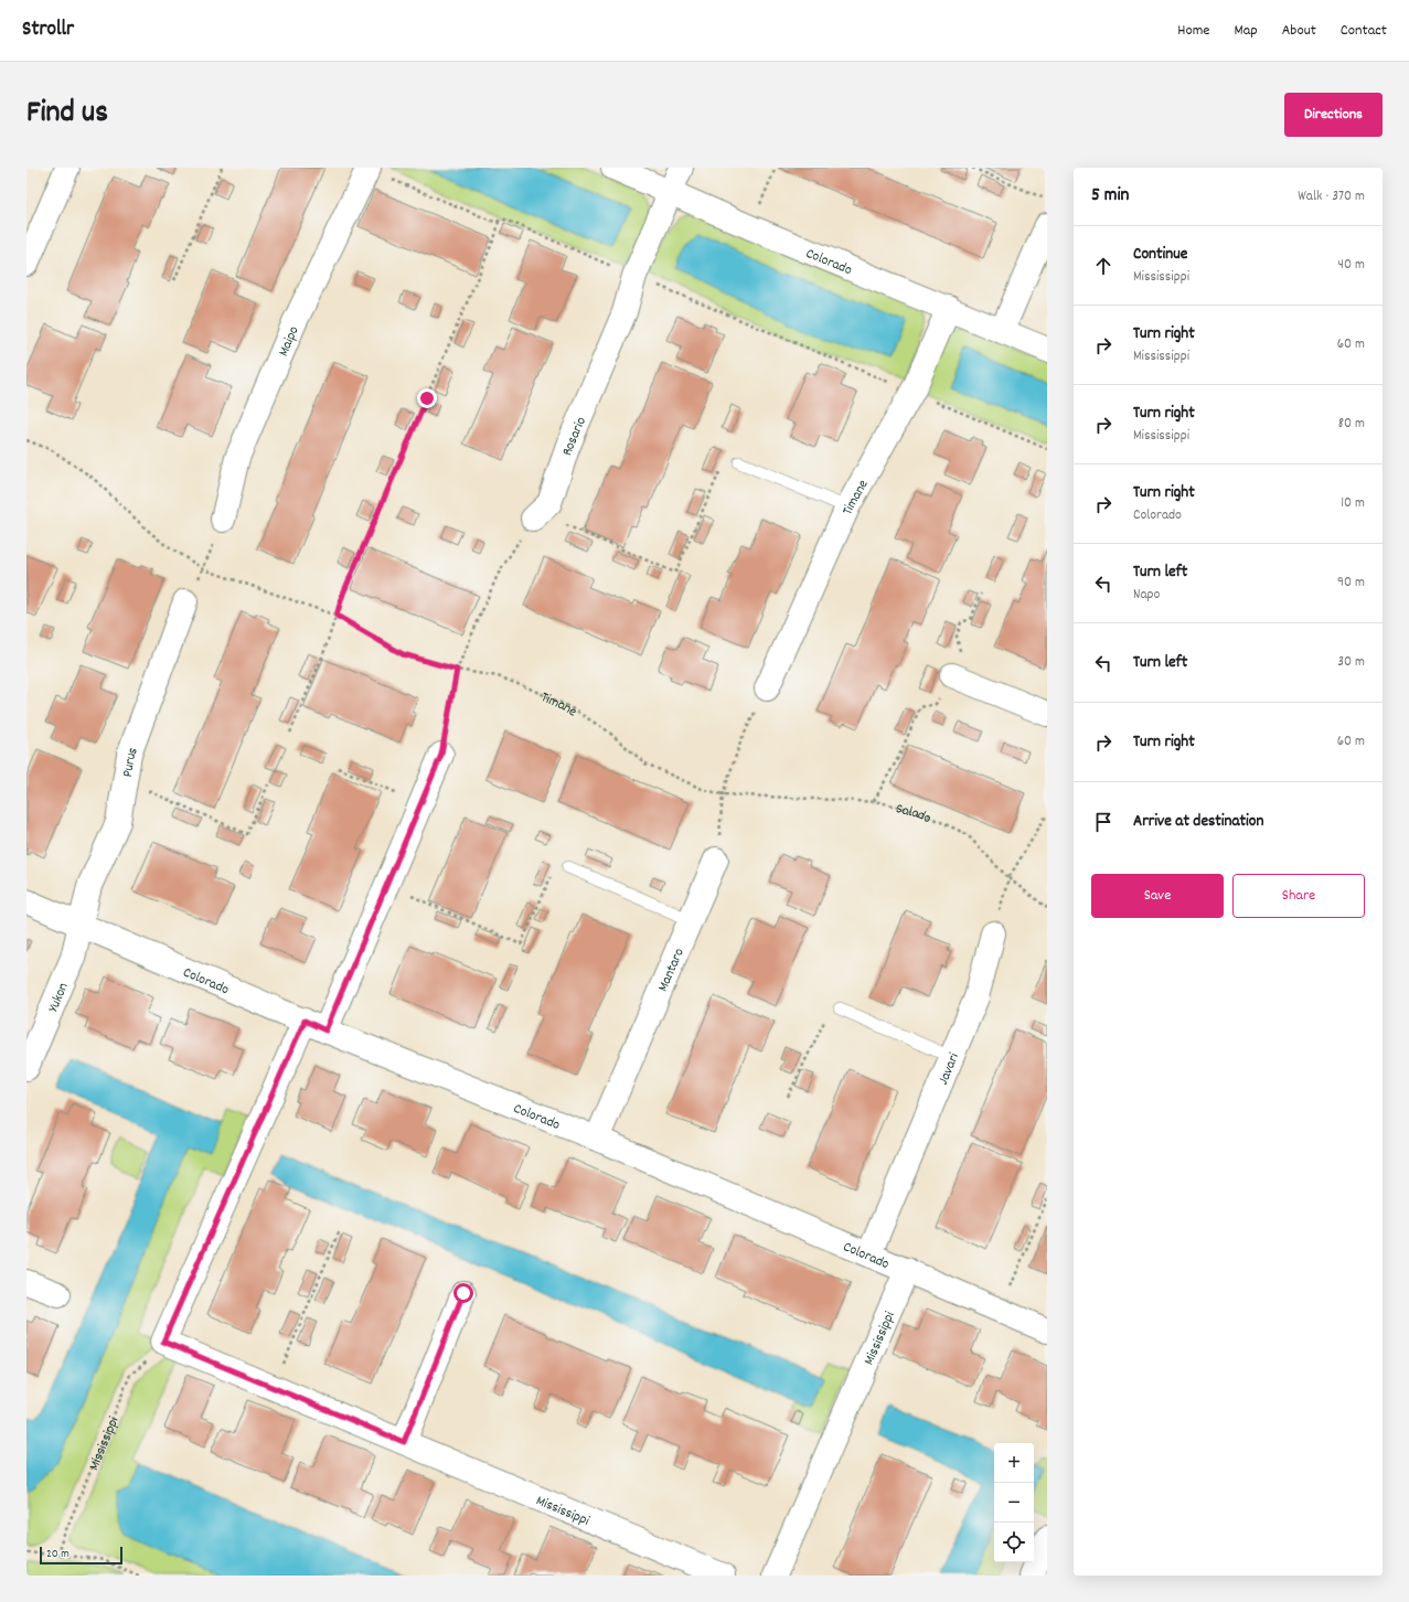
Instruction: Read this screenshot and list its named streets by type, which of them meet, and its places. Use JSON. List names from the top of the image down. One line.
{"streets":{"street":["Colorado","Maipo","Rosario","Timane","Purus","Mantaro","Yukon","Javari","Mississippi"],"path":["Salado"]},"crossings":[["Colorado","Rosario"],["Colorado","Timane"],["Colorado","Purus"],["Colorado","Mantaro"],["Colorado","Yukon"],["Colorado","Javari"],["Colorado","Mississippi"],["Timane","Salado"],["Purus","Yukon"]],"scale_bar":"20 m","page":{"header":"Strollr","nav":["Home","Map","About","Contact"],"title":"Find us","buttons":["Directions",["Save","Share"]],"heading":["5 min","Walk · 370 m"],"list":[["Continue","Mississippi","40 m"],["Turn right","Mississippi","60 m"],["Turn right","Mississippi","80 m"],["Turn right","Colorado","10 m"],["Turn left","Napo","90 m"],["Turn left","30 m"],["Turn right","60 m"],"Arrive at destination"],"map_buttons":["+","−"],"scale":"20 m"}}
